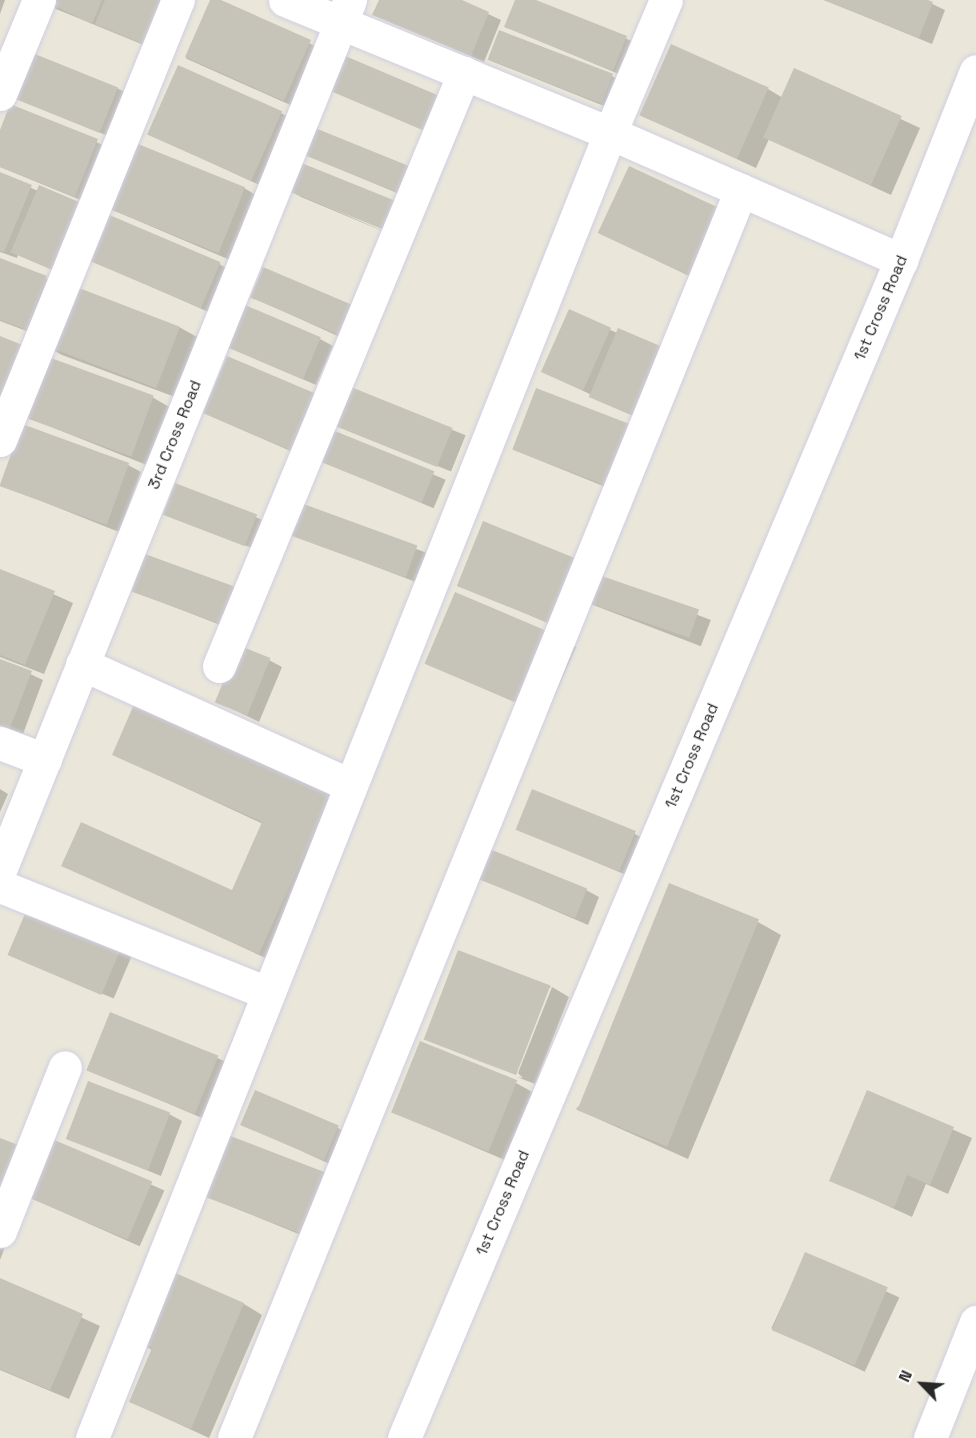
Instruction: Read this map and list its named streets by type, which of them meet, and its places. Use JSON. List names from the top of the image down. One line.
{"streets":{"street":["1st Cross Road","3rd Cross Road"]},"north":"top left"}
